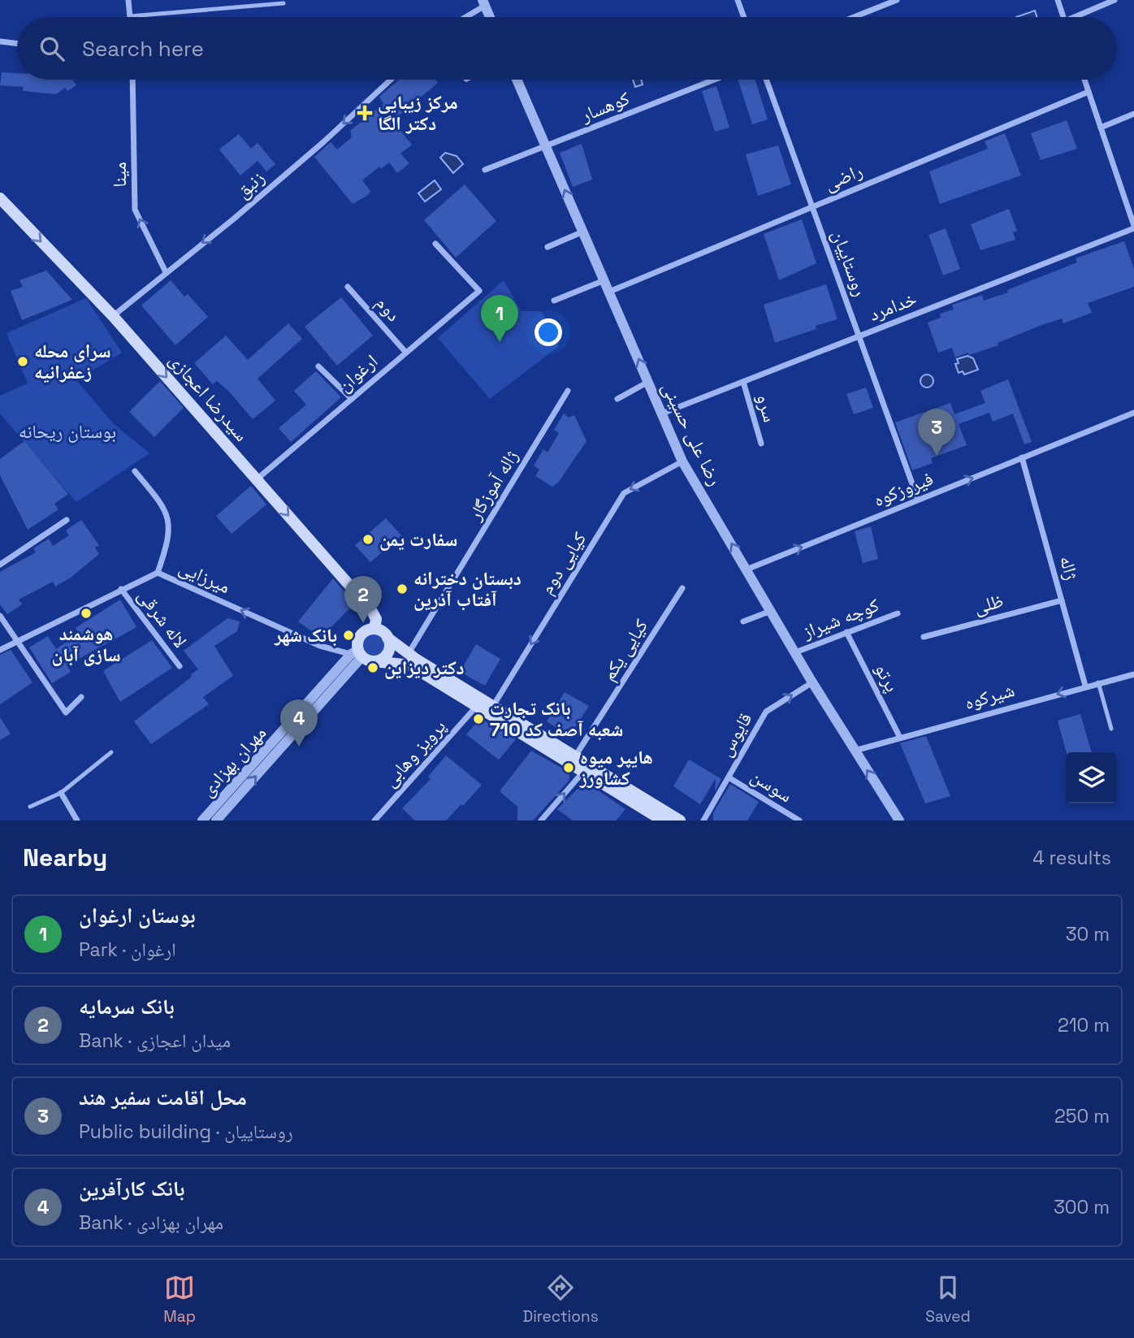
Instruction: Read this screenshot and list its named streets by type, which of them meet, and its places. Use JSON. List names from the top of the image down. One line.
{"streets":{"main road":["سیدرضا اعجازی"],"street":["کوهسار","مینا","راضی","زنبق","روستاییان","خدامرد","دوم","ارغوان","سرو","رضا علی حسینی","ژاله آموزگار","فیروزکوه","کیایی دوم","ژاله","میرزایی","ظلی","لاله شرقی","کوچه شیراز","کیایی یکم","پرتو","شیرکوه","قایوس","پرویز وهابی","مهران بهزادی","سوسن"]},"crossings":[["کوهسار","رضا علی حسینی"],["مینا","زنبق"],["راضی","روستاییان"],["راضی","رضا علی حسینی"],["زنبق","سیدرضا اعجازی"],["روستاییان","خدامرد"],["روستاییان","فیروزکوه"],["خدامرد","سرو"],["خدامرد","رضا علی حسینی"],["دوم","ارغوان"],["ارغوان","سیدرضا اعجازی"],["سیدرضا اعجازی","میرزایی"],["سیدرضا اعجازی","مهران بهزادی"],["رضا علی حسینی","فیروزکوه"],["رضا علی حسینی","کیایی دوم"],["رضا علی حسینی","کوچه شیراز"],["رضا علی حسینی","شیرکوه"],["رضا علی حسینی","قایوس"],["فیروزکوه","ژاله"],["ژاله","ظلی"],["ژاله","شیرکوه"],["میرزایی","لاله شرقی"],["میرزایی","مهران بهزادی"],["کوچه شیراز","پرتو"],["پرتو","شیرکوه"],["قایوس","سوسن"]],"one_way":["مینا","زنبق","سیدرضا اعجازی","رضا علی حسینی","فیروزکوه","کیایی دوم","میرزایی","شیرکوه","قایوس"],"parks":["بوستان ریحانه"],"places":{"health":["مرکز زیبایی دکتر الگا"],"other":["سرای محله زعفرانیه","سفارت یمن","دبستان دخترانه آفتاب آذرین","هوشمند سازی آبان","بانک شهر","دکتر دیزاین","بانک تجارت شعبه آصف کد 710","هایپر میوه کشاورز"]},"page":{"search":"Search here","pins":["1","3","2","4"],"heading":["Nearby","4 results"],"list":[{"mark":"1","name":"بوستان ارغوان","note":"Park · ارغوان","value":"30 m"},{"mark":"2","name":"بانک سرمایه","note":"Bank · میدان اعجازی","value":"210 m"},{"mark":"3","name":"محل اقامت سفیر هند","note":"Public building · روستاییان","value":"250 m"},{"mark":"4","name":"بانک کارآفرین","note":"Bank · مهران بهزادی","value":"300 m"}],"nav":["Map","Directions","Saved"]}}
